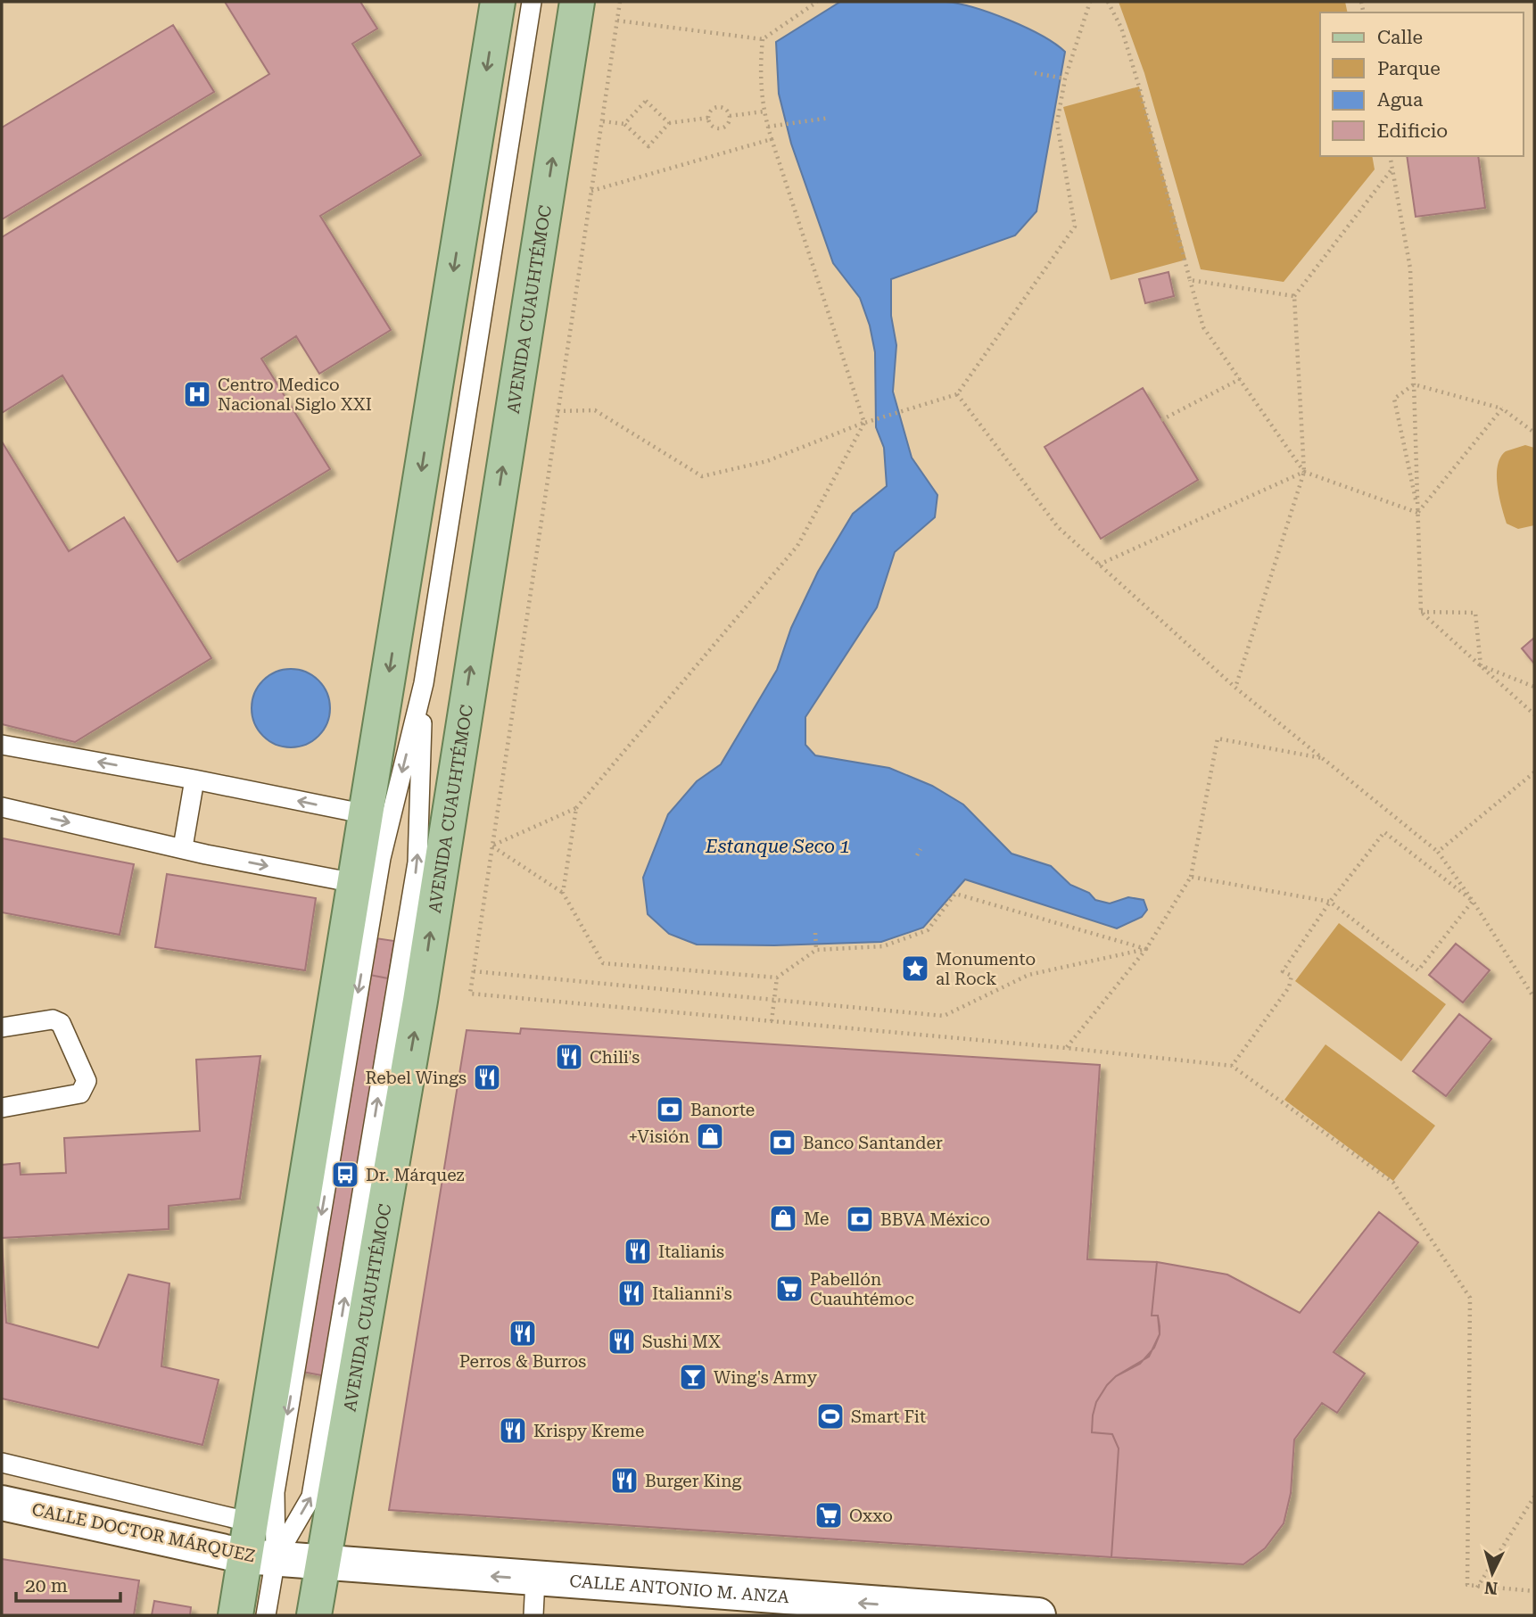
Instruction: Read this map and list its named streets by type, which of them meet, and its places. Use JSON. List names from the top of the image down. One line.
{"streets":{"main road":["AVENIDA CUAUHTÉMOC"],"street":["CALLE DOCTOR MÁRQUEZ","CALLE ANTONIO M. ANZA"]},"crossings":[["AVENIDA CUAUHTÉMOC","CALLE DOCTOR MÁRQUEZ"],["AVENIDA CUAUHTÉMOC","CALLE ANTONIO M. ANZA"],["CALLE DOCTOR MÁRQUEZ","CALLE ANTONIO M. ANZA"]],"one_way":["CALLE ANTONIO M. ANZA"],"water":["Estanque Seco 1"],"places":{"hospital":["Centro Medico Nacional Siglo XXI"],"place":["Monumento al Rock"],"restaurant":["Chili's","Rebel Wings","Italianis","Italianni's","Perros & Burros","Sushi MX","Krispy Kreme","Burger King"],"bank":["Banorte","Banco Santander","BBVA México"],"shop":["+Visión","Me"],"bus stop":["Dr. Márquez"],"supermarket":["Pabellón Cuauhtémoc","Oxxo"],"bar":["Wing's Army"],"sports":["Smart Fit"]},"legend":["Calle","Parque","Agua","Edificio"],"scale_bar":"20 m","north":"bottom"}
